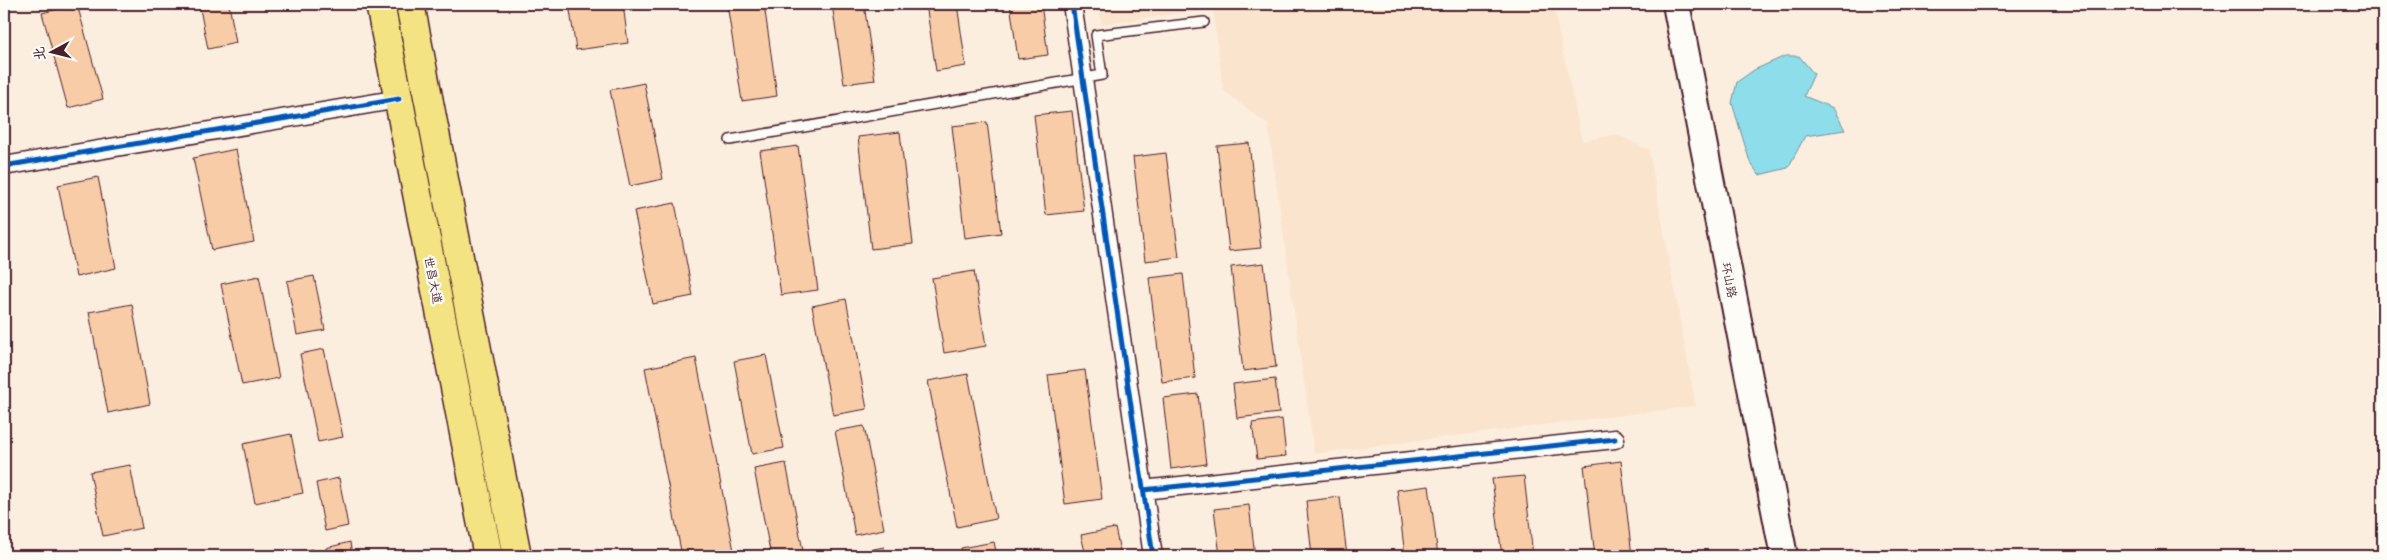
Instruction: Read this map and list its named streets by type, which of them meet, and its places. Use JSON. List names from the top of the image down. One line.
{"streets":{"main road":["世昌大道","环山路"]},"north":"left"}
